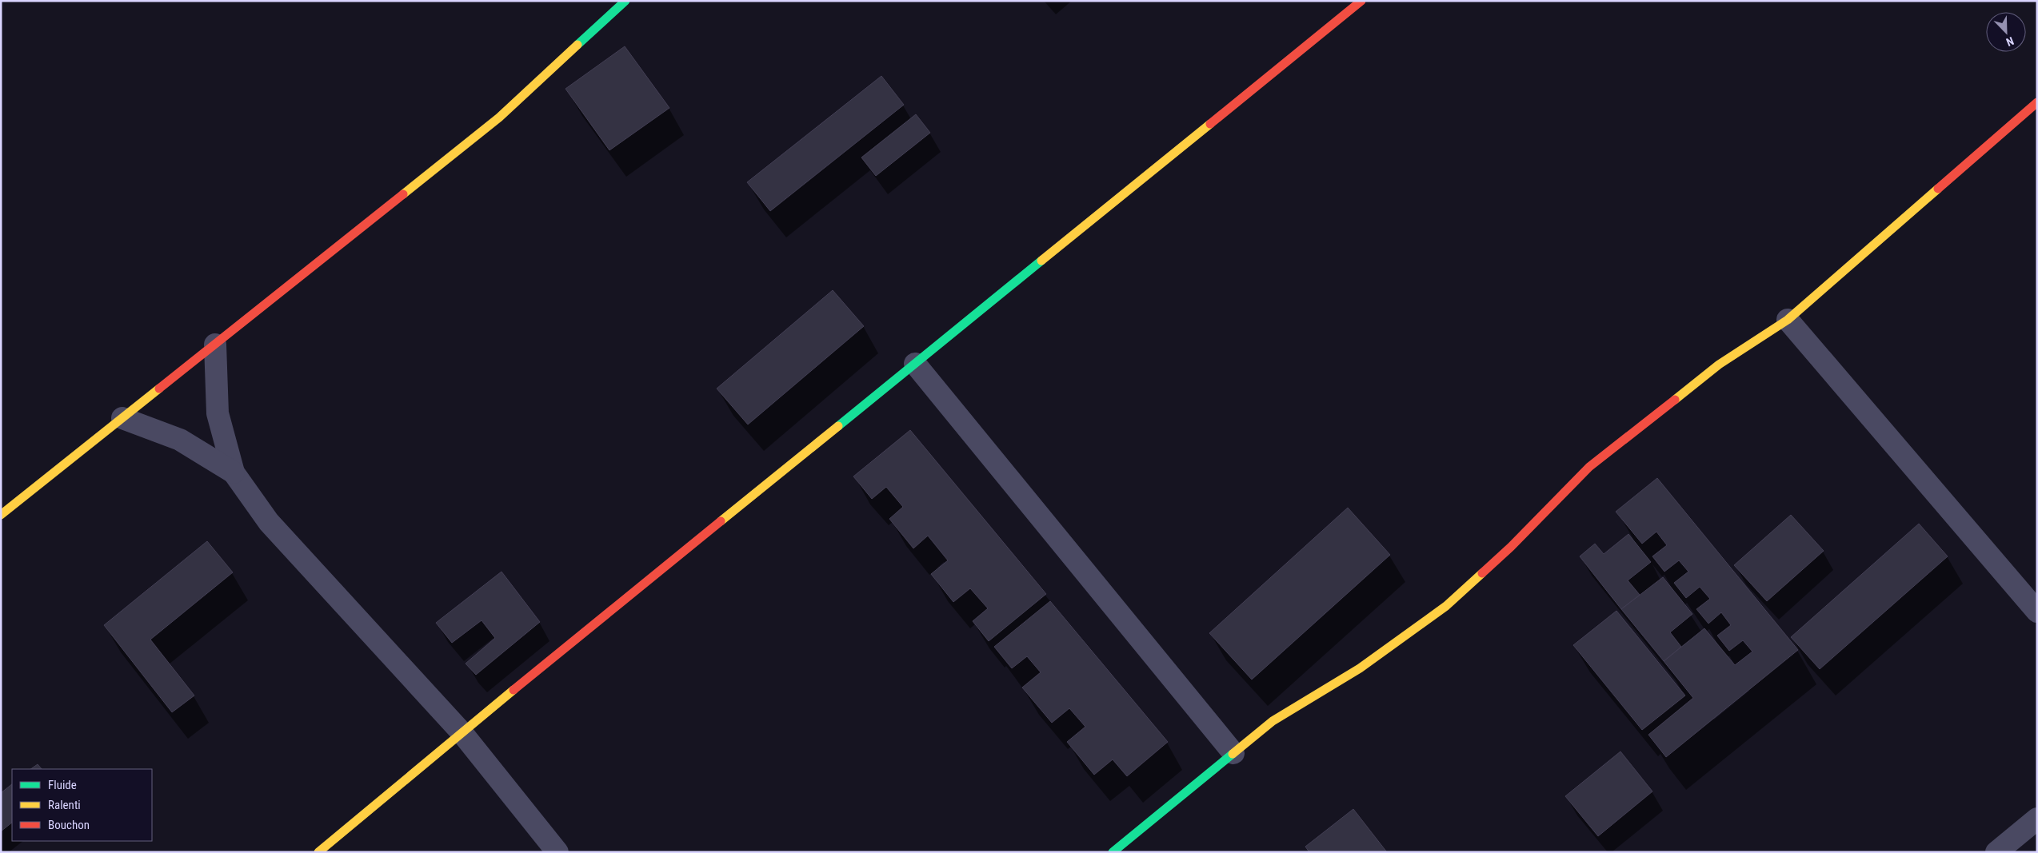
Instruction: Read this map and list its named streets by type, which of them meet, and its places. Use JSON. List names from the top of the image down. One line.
{"legend":["Fluide","Ralenti","Bouchon"],"north":"bottom right"}
